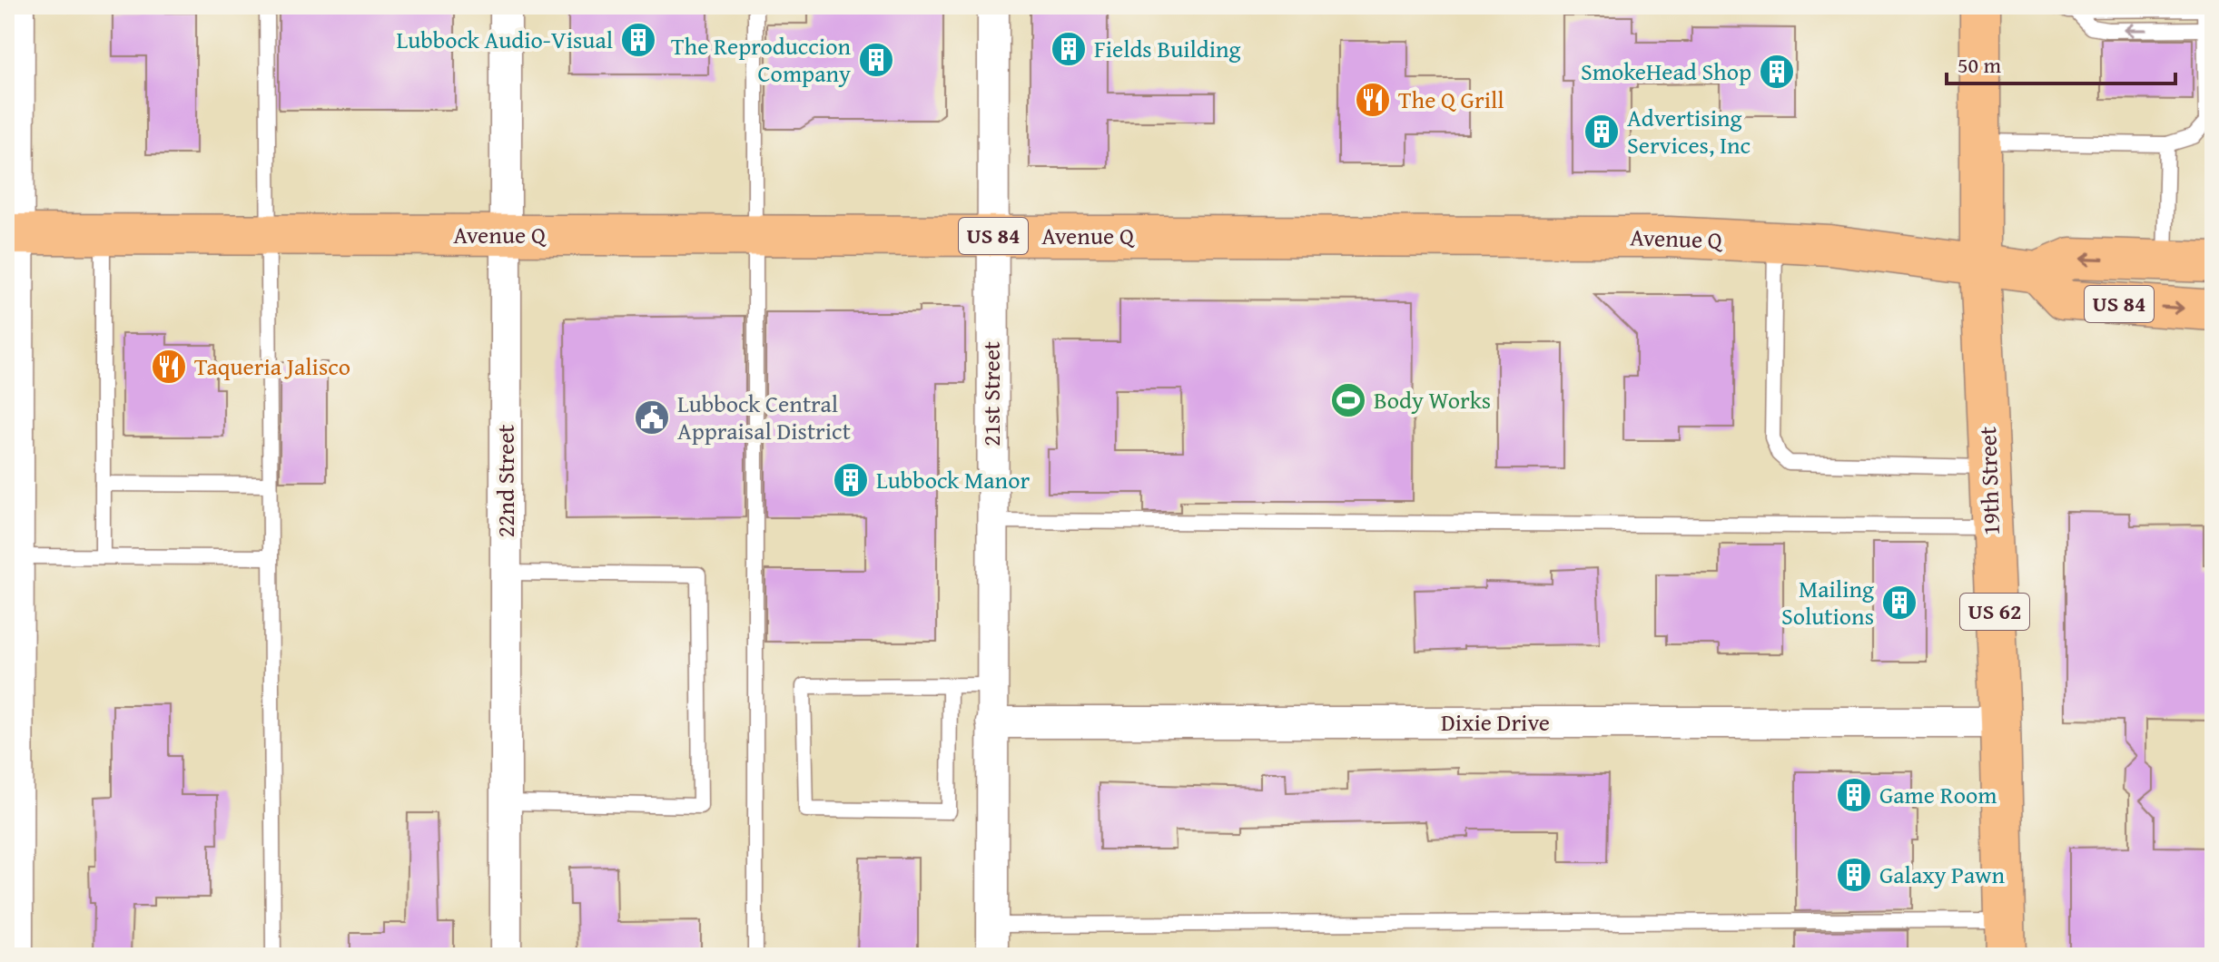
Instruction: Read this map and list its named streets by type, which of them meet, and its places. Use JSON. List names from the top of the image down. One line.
{"streets":{"main road":["Avenue Q","US 84","19th Street","US 62"],"street":["21st Street","22nd Street","Dixie Drive"]},"crossings":[["Avenue Q","US 84"],["Avenue Q","21st Street"],["Avenue Q","22nd Street"],["Avenue Q","19th Street"],["21st Street","Dixie Drive"],["19th Street","Dixie Drive"]],"places":{"building":["Lubbock Audio-Visual","Fields Building","The Reproduccion Company","SmokeHead Shop","Advertising Services, Inc","Lubbock Manor","Mailing Solutions","Game Room","Galaxy Pawn"],"restaurant":["The Q Grill","Taqueria Jalisco"],"sports":["Body Works"],"public building":["Lubbock Central Appraisal District"]},"scale_bar":"50 m"}
